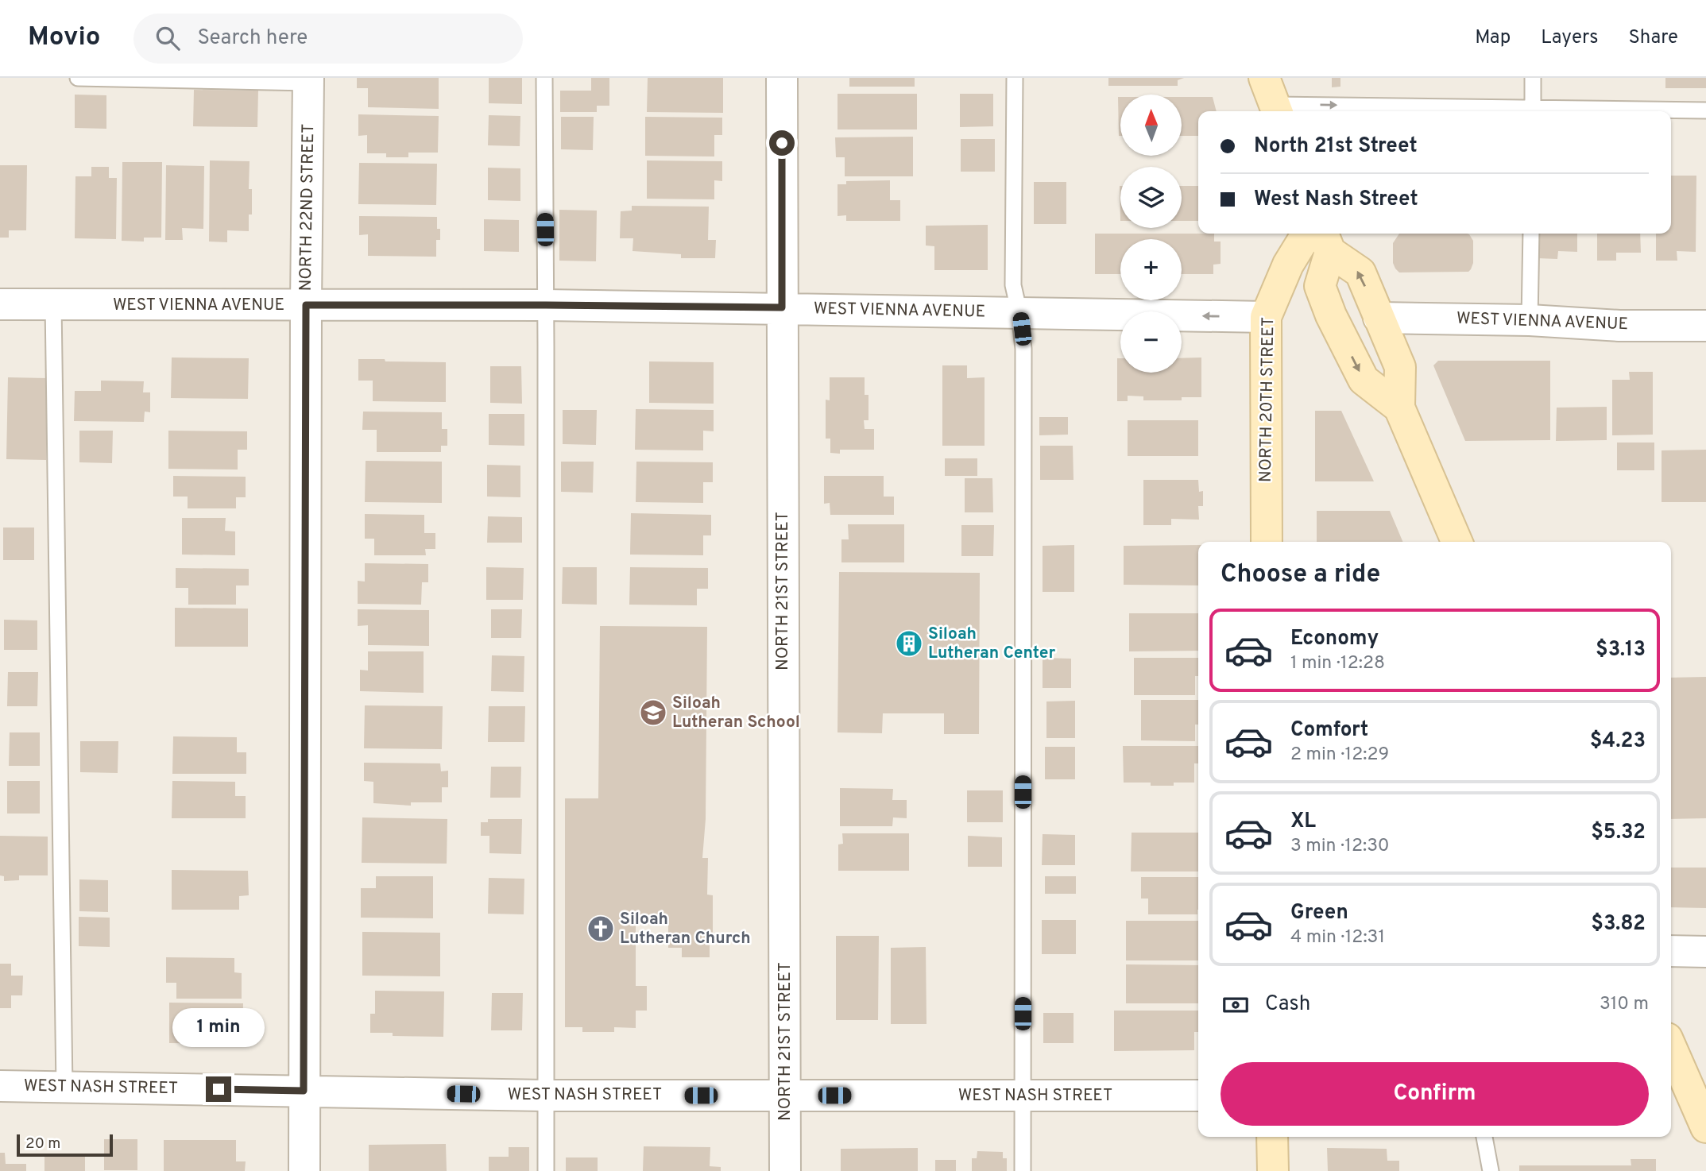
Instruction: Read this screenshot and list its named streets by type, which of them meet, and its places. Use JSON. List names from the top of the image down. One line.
{"streets":{"main road":["NORTH 20TH STREET"],"street":["NORTH 22ND STREET","WEST VIENNA AVENUE","NORTH 21ST STREET","WEST NASH STREET"]},"crossings":[["NORTH 22ND STREET","WEST VIENNA AVENUE"],["NORTH 22ND STREET","WEST NASH STREET"],["WEST VIENNA AVENUE","NORTH 20TH STREET"],["WEST VIENNA AVENUE","NORTH 21ST STREET"],["NORTH 21ST STREET","WEST NASH STREET"]],"places":{"building":["Siloah Lutheran Center"],"school or university":["Siloah Lutheran School"],"church":["Siloah Lutheran Church"]},"scale_bar":"20 m","north":"top","page":{"header":"Movio","search":"Search here","nav":["Map","Layers","Share"],"map_buttons":["+","−"],"banner":["North 21st Street","West Nash Street"],"heading":"Choose a ride","list":[{"name":"Economy","note":"1 min · 12:28","value":"$3.13"},{"name":"Comfort","note":"2 min · 12:29","value":"$4.23"},{"name":"XL","note":"3 min · 12:30","value":"$5.32"},{"name":"Green","note":"4 min · 12:31","value":"$3.82"}],"pay":["Cash","310 m"],"bubble":"1 min","buttons":"Confirm","scale":"20 m"}}
